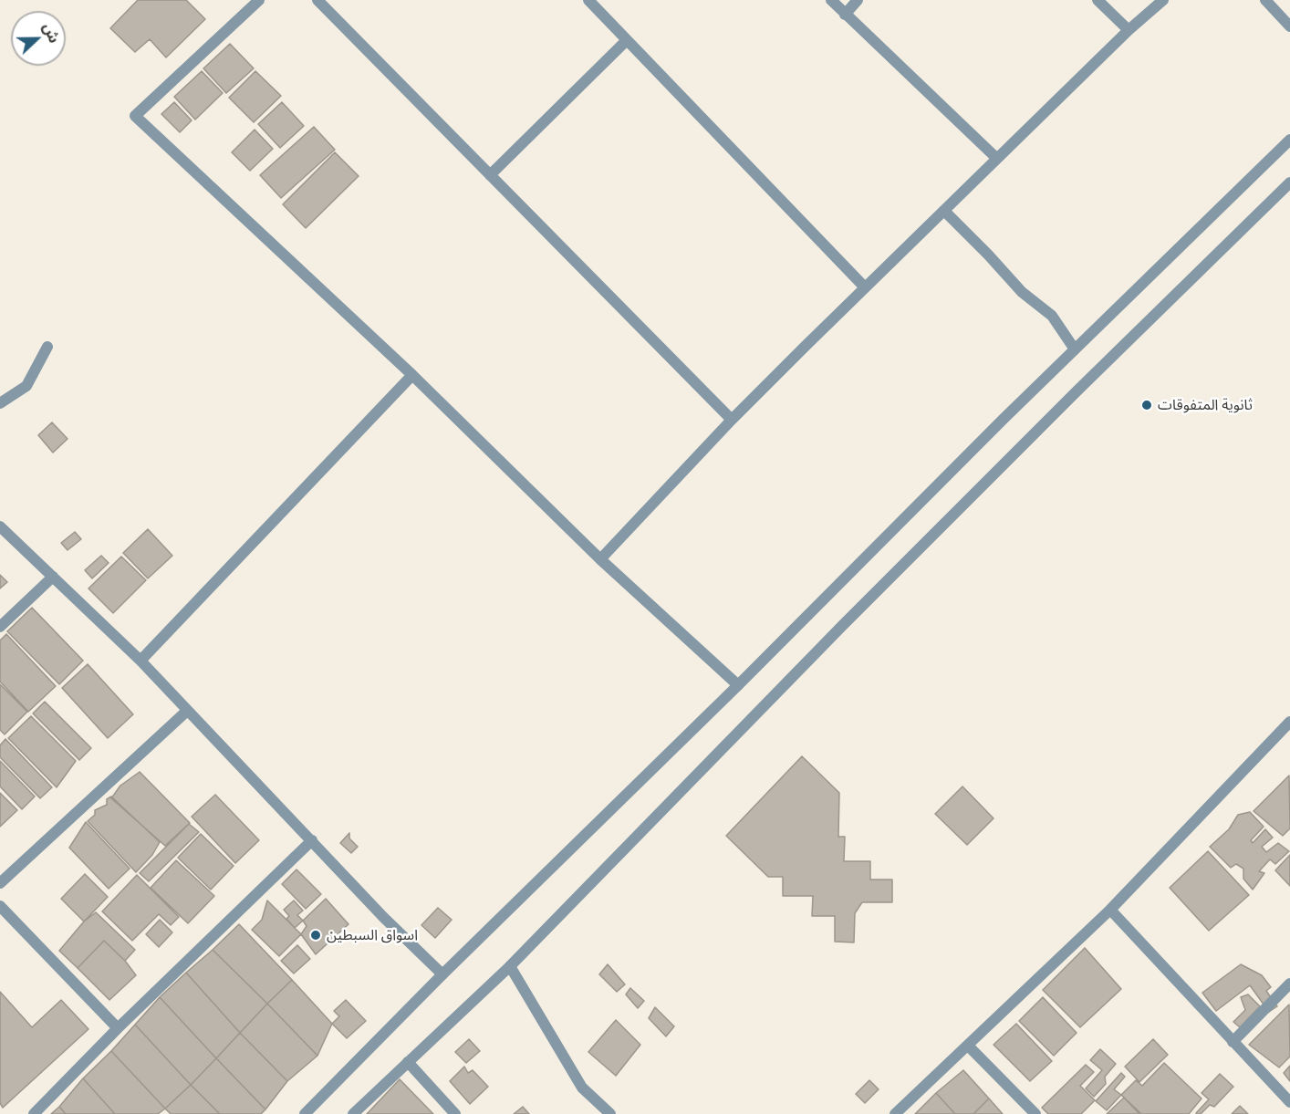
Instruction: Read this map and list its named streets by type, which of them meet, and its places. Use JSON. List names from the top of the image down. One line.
{"places":["ثانوية المتفوقات","اسواق السبطين"],"north":"right"}
